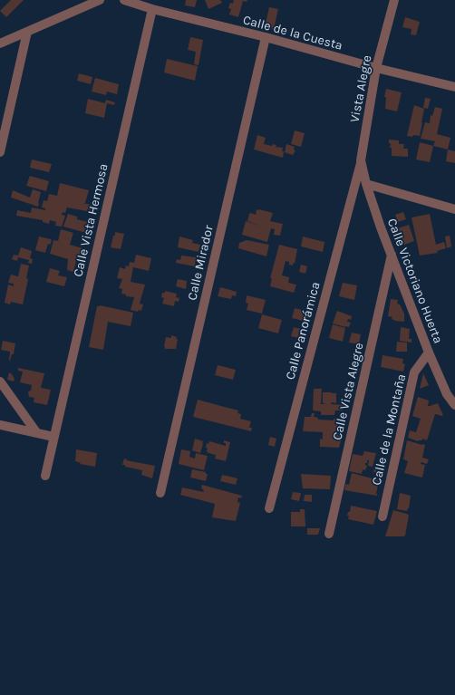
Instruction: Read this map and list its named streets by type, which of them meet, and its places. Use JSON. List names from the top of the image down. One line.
{"streets":{"street":["Calle de la Cuesta","Vista Alegre","Calle Vista Hermosa","Calle Mirador","Calle Victoriano Huerta","Calle Panorámica","Calle Vista Alegre","Calle de la Montaña"]},"crossings":[["Calle de la Cuesta","Vista Alegre"],["Calle de la Cuesta","Calle Vista Hermosa"],["Calle de la Cuesta","Calle Mirador"],["Vista Alegre","Calle Victoriano Huerta"],["Vista Alegre","Calle Panorámica"],["Calle Victoriano Huerta","Calle Vista Alegre"],["Calle Victoriano Huerta","Calle de la Montaña"]]}
